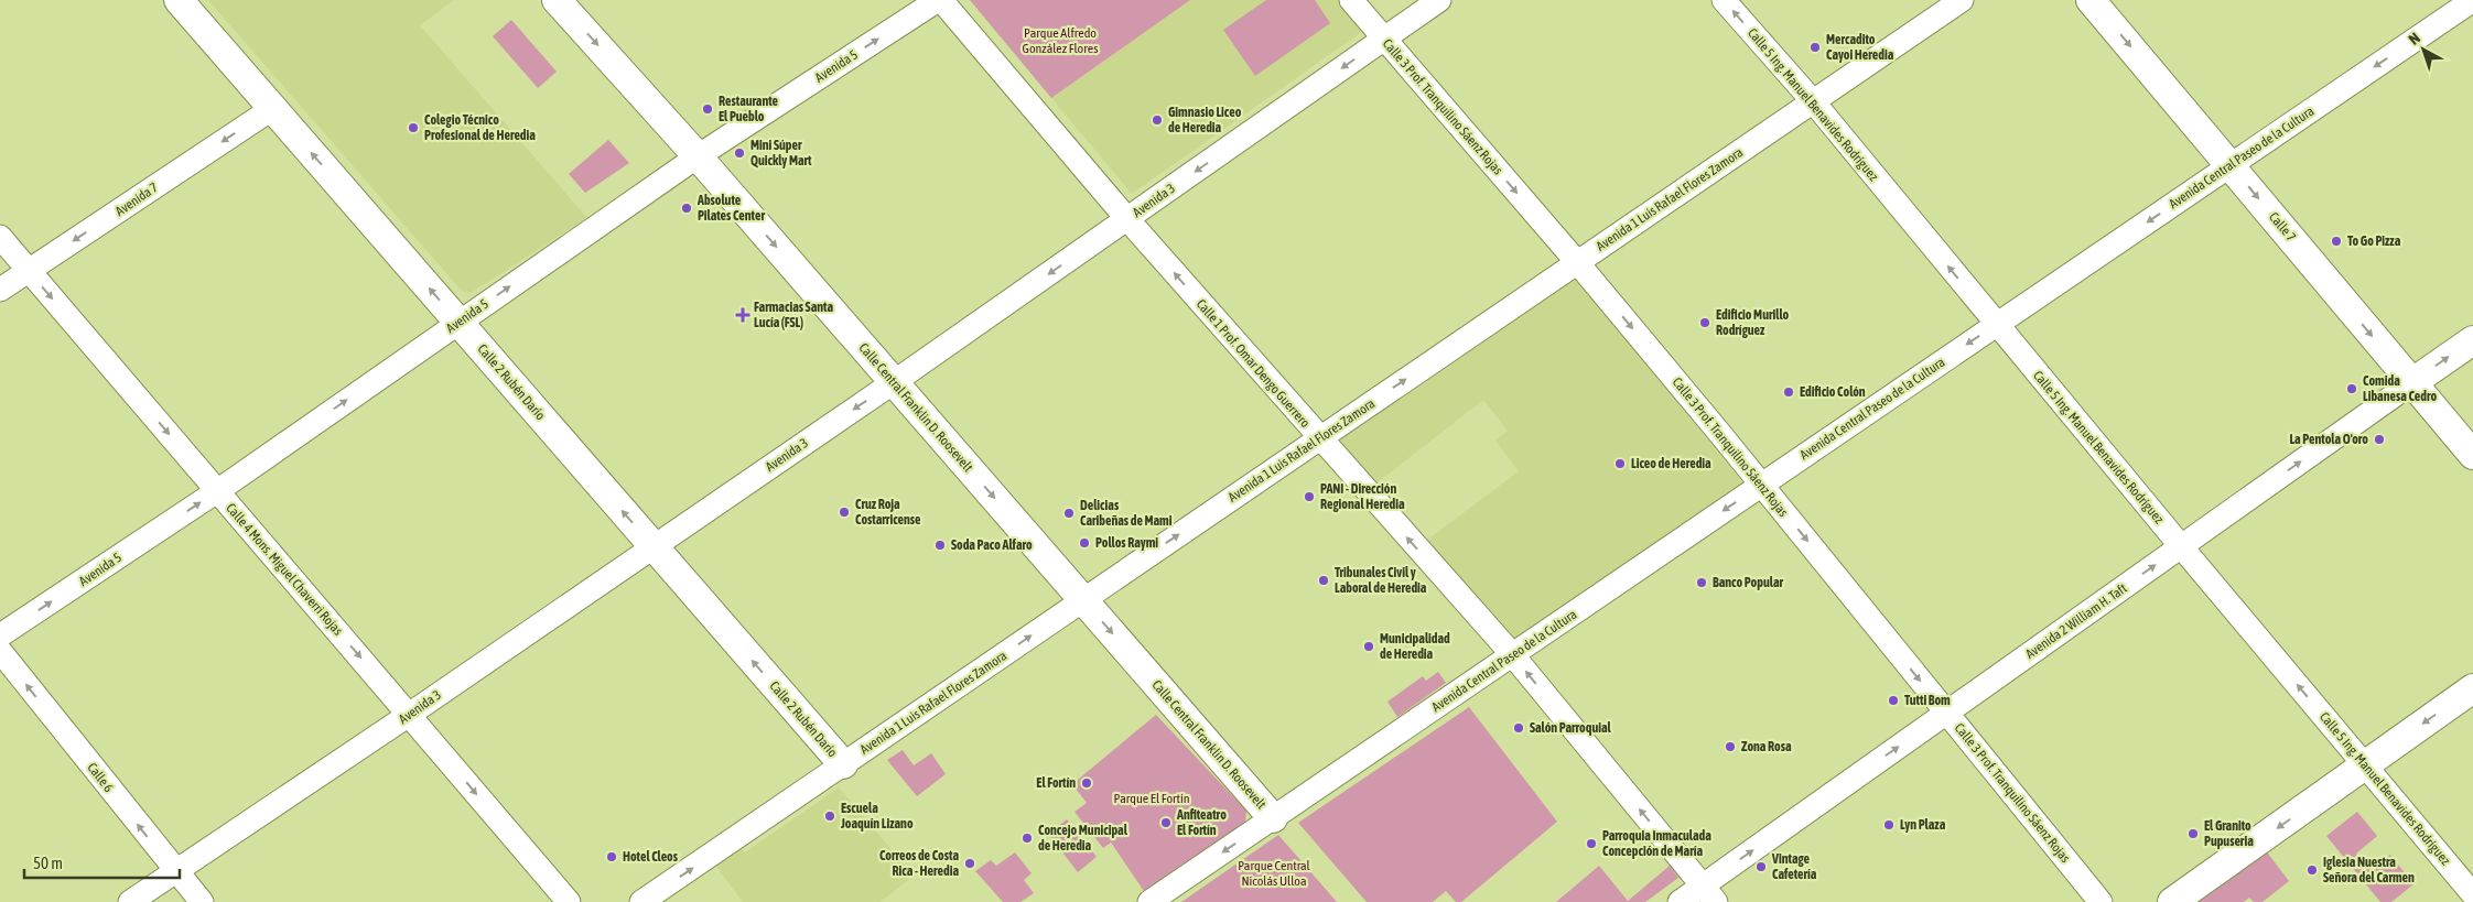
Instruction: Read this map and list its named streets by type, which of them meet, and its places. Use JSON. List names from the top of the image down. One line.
{"streets":{"main road":["Calle 7","Calle 2 Rubén Darío","Calle Central Franklin D. Roosevelt","Avenida 2 William H. Taft"],"street":["Avenida 5","Calle 5 Ing. Manuel Benavides Rodríguez","Calle 3 Prof. Tranquilino Sáenz Rojas","Avenida Central Paseo de la Cultura","Avenida 7","Avenida 1 Luis Rafael Flores Zamora","Avenida 3","Calle 1 Prof. Omar Dengo Guerrero","Calle 4 Mons. Miguel Chaverri Rojas","Calle 6"]},"crossings":[["Avenida 5","Calle 1 Prof. Omar Dengo Guerrero"],["Avenida 5","Calle 2 Rubén Darío"],["Avenida 5","Calle Central Franklin D. Roosevelt"],["Avenida 5","Calle 4 Mons. Miguel Chaverri Rojas"],["Calle 5 Ing. Manuel Benavides Rodríguez","Avenida Central Paseo de la Cultura"],["Calle 5 Ing. Manuel Benavides Rodríguez","Avenida 1 Luis Rafael Flores Zamora"],["Calle 5 Ing. Manuel Benavides Rodríguez","Avenida 2 William H. Taft"],["Calle 3 Prof. Tranquilino Sáenz Rojas","Avenida Central Paseo de la Cultura"],["Calle 3 Prof. Tranquilino Sáenz Rojas","Avenida 1 Luis Rafael Flores Zamora"],["Calle 3 Prof. Tranquilino Sáenz Rojas","Avenida 3"],["Calle 3 Prof. Tranquilino Sáenz Rojas","Avenida 2 William H. Taft"],["Avenida Central Paseo de la Cultura","Calle 7"],["Avenida Central Paseo de la Cultura","Calle 1 Prof. Omar Dengo Guerrero"],["Avenida Central Paseo de la Cultura","Calle Central Franklin D. Roosevelt"],["Avenida 7","Calle 2 Rubén Darío"],["Avenida 7","Calle 4 Mons. Miguel Chaverri Rojas"],["Avenida 1 Luis Rafael Flores Zamora","Calle 1 Prof. Omar Dengo Guerrero"],["Avenida 1 Luis Rafael Flores Zamora","Calle 2 Rubén Darío"],["Avenida 1 Luis Rafael Flores Zamora","Calle Central Franklin D. Roosevelt"],["Avenida 3","Calle 1 Prof. Omar Dengo Guerrero"],["Avenida 3","Calle 2 Rubén Darío"],["Avenida 3","Calle Central Franklin D. Roosevelt"],["Avenida 3","Calle 4 Mons. Miguel Chaverri Rojas"],["Avenida 3","Calle 6"],["Calle 7","Avenida 2 William H. Taft"],["Calle 1 Prof. Omar Dengo Guerrero","Avenida 2 William H. Taft"]],"one_way":["Avenida 5","Calle 5 Ing. Manuel Benavides Rodríguez","Calle 3 Prof. Tranquilino Sáenz Rojas","Avenida Central Paseo de la Cultura","Avenida 7","Avenida 1 Luis Rafael Flores Zamora","Avenida 3","Calle 7","Calle 1 Prof. Omar Dengo Guerrero","Calle 2 Rubén Darío","Calle Central Franklin D. Roosevelt","Calle 4 Mons. Miguel Chaverri Rojas","Avenida 2 William H. Taft","Calle 6"],"parks":["Parque Alfredo González Flores","Parque El Fortín","Parque Central Nicolás Ulloa"],"places":{"other":["Mercadito Cayoi Heredia","Restaurante El Pueblo","Gimnasio Liceo de Heredia","Colegio Técnico Profesional de Heredia","Mini Súper Quickly Mart","Absolute Pilates Center","To Go Pizza","Edificio Murillo Rodríguez","Comida Libanesa Cedro","Edificio Colón","La Pentola O'oro","Liceo de Heredia","PANI - Dirección Regional Heredia","Cruz Roja Costarricense","Delicias Caribeñas de Mami","Pollos Raymi","Soda Paco Alfaro","Tribunales Civil y Laboral de Heredia","Banco Popular","Municipalidad de Heredia","Tutti Bom","Salón Parroquial","Zona Rosa","El Fortín","Escuela Joaquín Lizano","Anfiteatro El Fortín","Lyn Plaza","El Granito Pupuseria","Concejo Municipal de Heredia","Parroquia Inmaculada Concepción de María","Hotel Cleos","Correos de Costa Rica - Heredia","Vintage Cafetería","Iglesia Nuestra Señora del Carmen"],"health":["Farmacias Santa Lucía (FSL)"]},"scale_bar":"50 m","north":"top left"}
